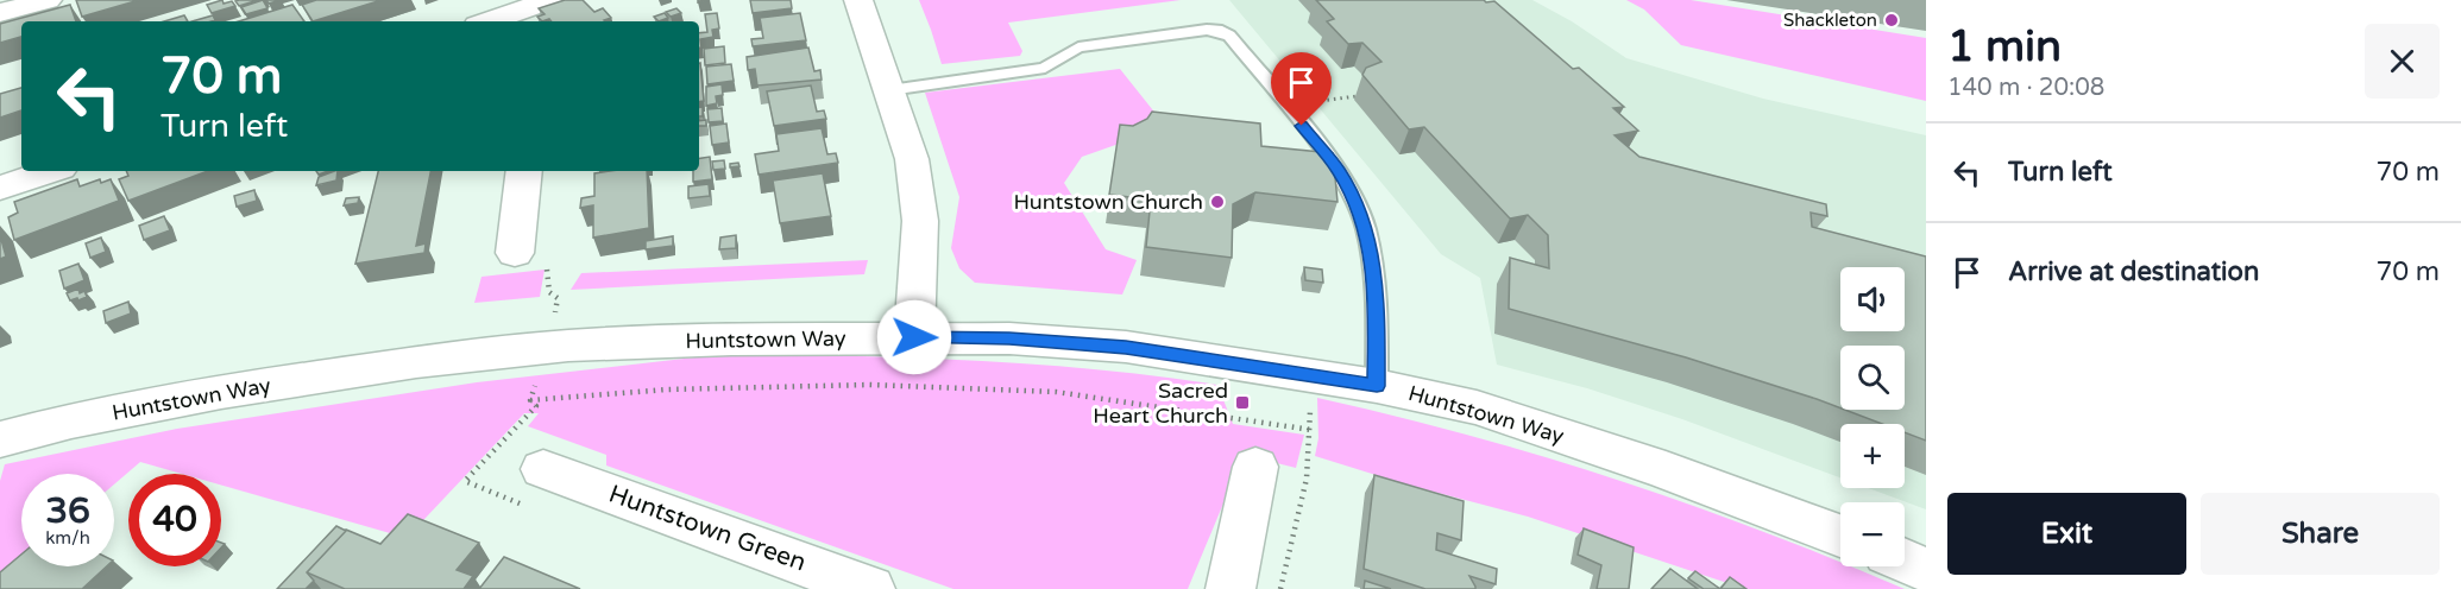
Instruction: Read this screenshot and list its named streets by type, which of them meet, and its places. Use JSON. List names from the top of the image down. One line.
{"streets":{"street":["Huntstown Way","Huntstown Green"]},"places":{"other":["Shackleton","Huntstown Church"],"transit":["Sacred Heart Church"]},"page":{"heading":["1 min","140 m · 20:08"],"turn":["70 m","Turn left"],"list":[{"name":"Turn left","value":"70 m"},{"name":"Arrive at destination","value":"70 m"}],"map_buttons":["+","−"],"speed":"36 km/h","limit":"40","buttons":["Exit","Share"]}}
